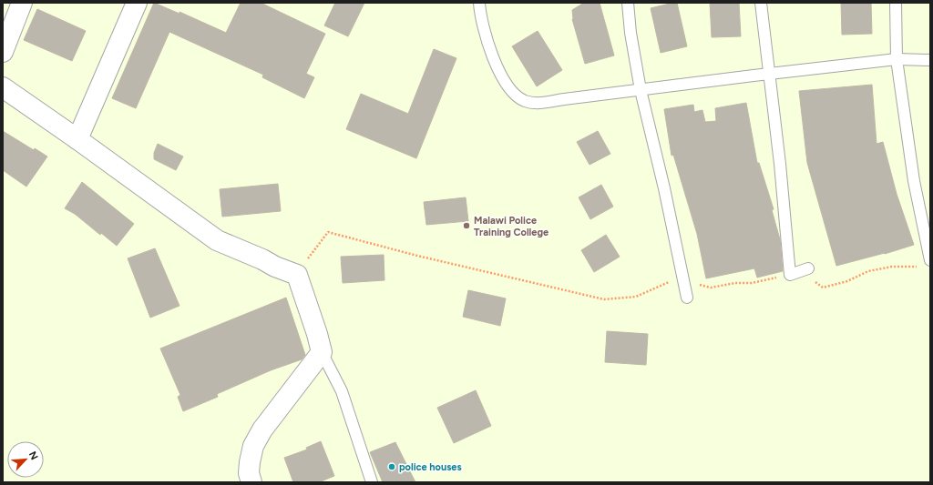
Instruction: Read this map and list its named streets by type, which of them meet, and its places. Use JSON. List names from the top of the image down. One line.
{"places":["Malawi Police Training College","police houses"],"north":"top right"}
